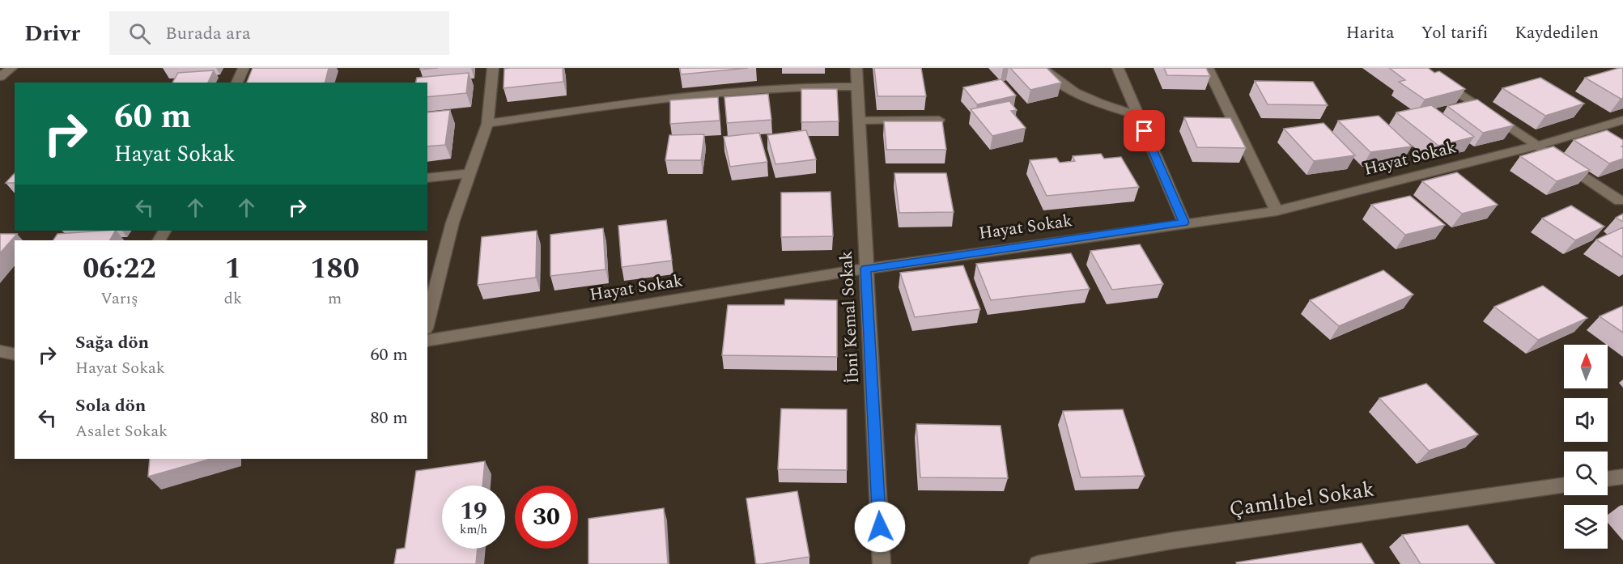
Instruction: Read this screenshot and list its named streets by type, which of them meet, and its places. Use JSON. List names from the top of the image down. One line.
{"streets":{"street":["Hayat Sokak","İbni Kemal Sokak","Çamlıbel Sokak"]},"crossings":[["Hayat Sokak","İbni Kemal Sokak"]],"north":"top","page":{"header":"Drivr","search":"Burada ara","nav":["Harita","Yol tarifi","Kaydedilen"],"turn":["60 m","Hayat Sokak"],"eta":["06:22","Varış","1","dk","180","m"],"list":[{"name":"Sağa dön","note":"Hayat Sokak","value":"60 m"},{"name":"Sola dön","note":"Asalet Sokak","value":"80 m"}],"speed":"19 km/h","limit":"30"}}
